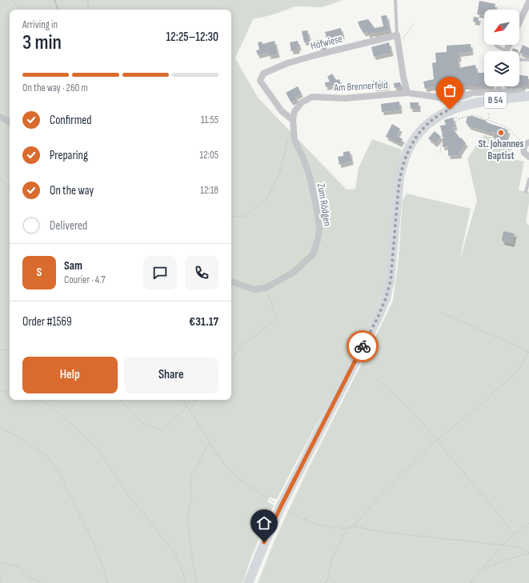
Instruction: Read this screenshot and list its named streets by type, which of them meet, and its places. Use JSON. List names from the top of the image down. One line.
{"streets":{"main road":["B 54"],"street":["Hofwiese","Am Brennerfeld","Zum Rödgen"]},"crossings":[["Hofwiese","Am Brennerfeld"],["Am Brennerfeld","B 54"],["Am Brennerfeld","Zum Rödgen"]],"places":["St. Johannes Baptist"],"north":"bottom left","page":{"heading":["3 min","Arriving in","12:25–12:30"],"panel":["Sam","Courier · 4.7","Order #1569","€31.17"],"bar":"On the way · 260 m","list":[["Confirmed","11:55"],["Preparing","12:05"],["On the way","12:18"],"Delivered"],"round":"S","buttons":["Help","Share"]}}
